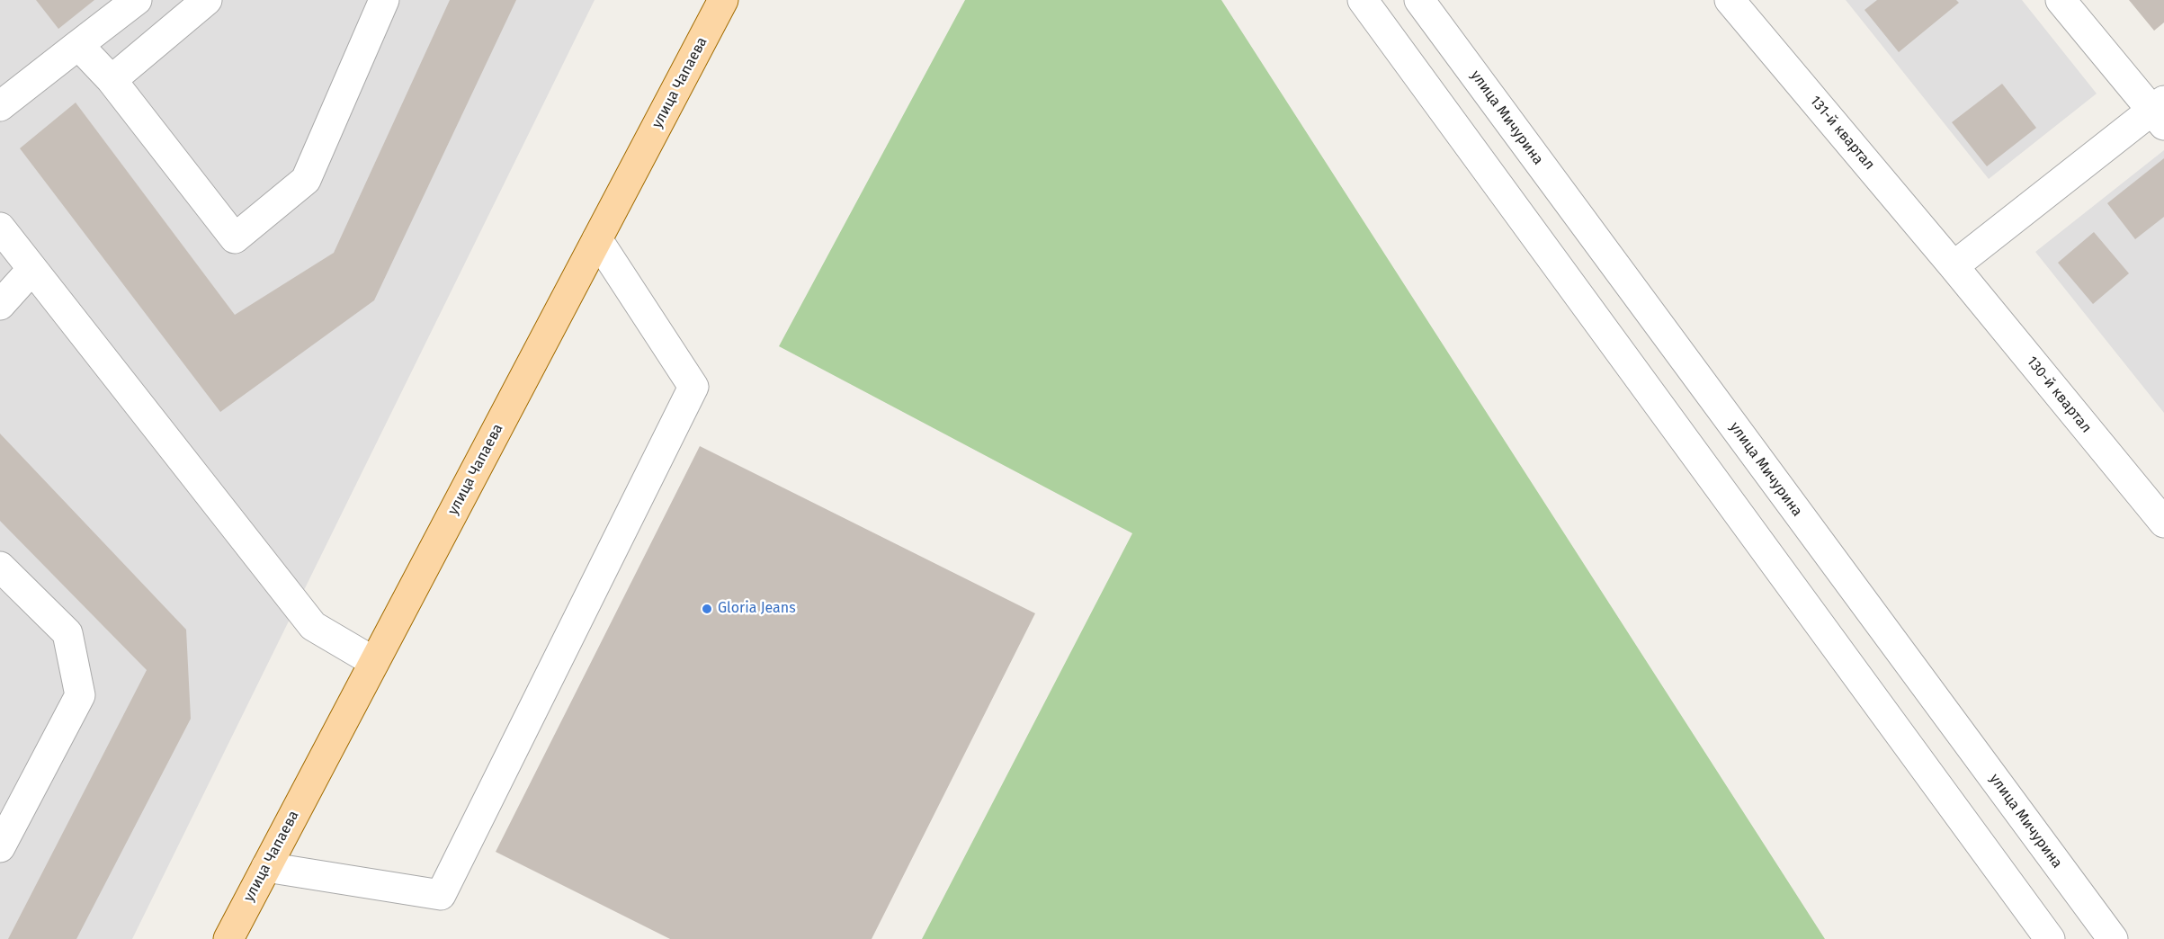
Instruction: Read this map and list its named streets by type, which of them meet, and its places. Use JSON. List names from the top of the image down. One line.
{"streets":{"main road":["улица Чапаева"],"street":["улица Мичурина","131-й квартал","130-й квартал"]},"crossings":[["131-й квартал","130-й квартал"]],"places":["Gloria Jeans"]}
